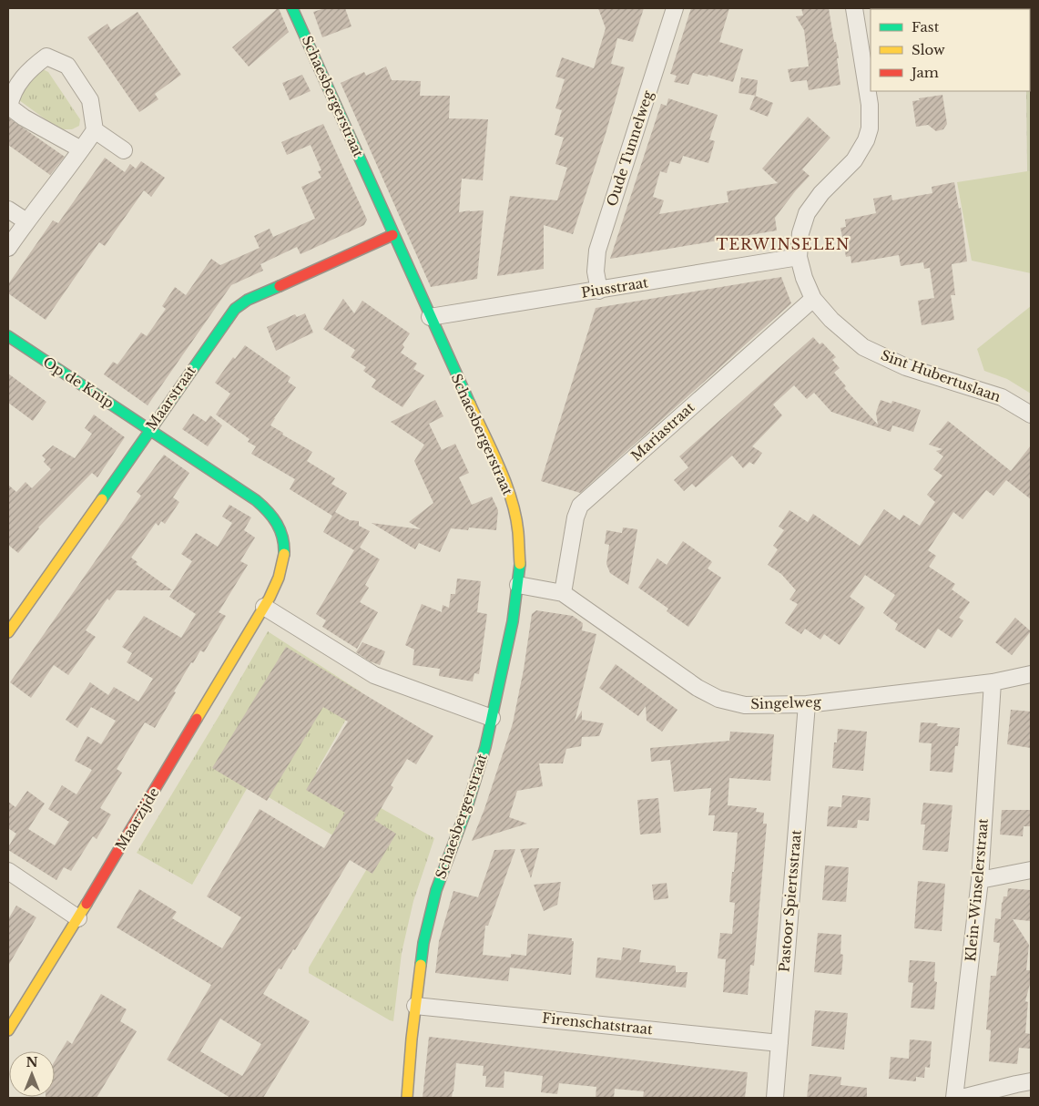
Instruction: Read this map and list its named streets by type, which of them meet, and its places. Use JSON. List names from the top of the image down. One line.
{"streets":{"street":["Schaesbergerstraat","Oude Tunnelweg","Piusstraat","Sint Hubertuslaan","Op de Knip","Maarstraat","Mariastraat","Singelweg","Maarzijde","Klein-Winselerstraat","Pastoor Spiertsstraat","Firenschatstraat"]},"crossings":[["Schaesbergerstraat","Piusstraat"],["Schaesbergerstraat","Maarstraat"],["Schaesbergerstraat","Singelweg"],["Schaesbergerstraat","Firenschatstraat"],["Oude Tunnelweg","Piusstraat"],["Piusstraat","Sint Hubertuslaan"],["Sint Hubertuslaan","Mariastraat"],["Op de Knip","Maarstraat"],["Op de Knip","Maarzijde"],["Maarstraat","Maarzijde"],["Mariastraat","Singelweg"],["Singelweg","Klein-Winselerstraat"],["Singelweg","Pastoor Spiertsstraat"],["Pastoor Spiertsstraat","Firenschatstraat"]],"districts":["TERWINSELEN"],"legend":["Fast","Slow","Jam"],"north":"top"}
